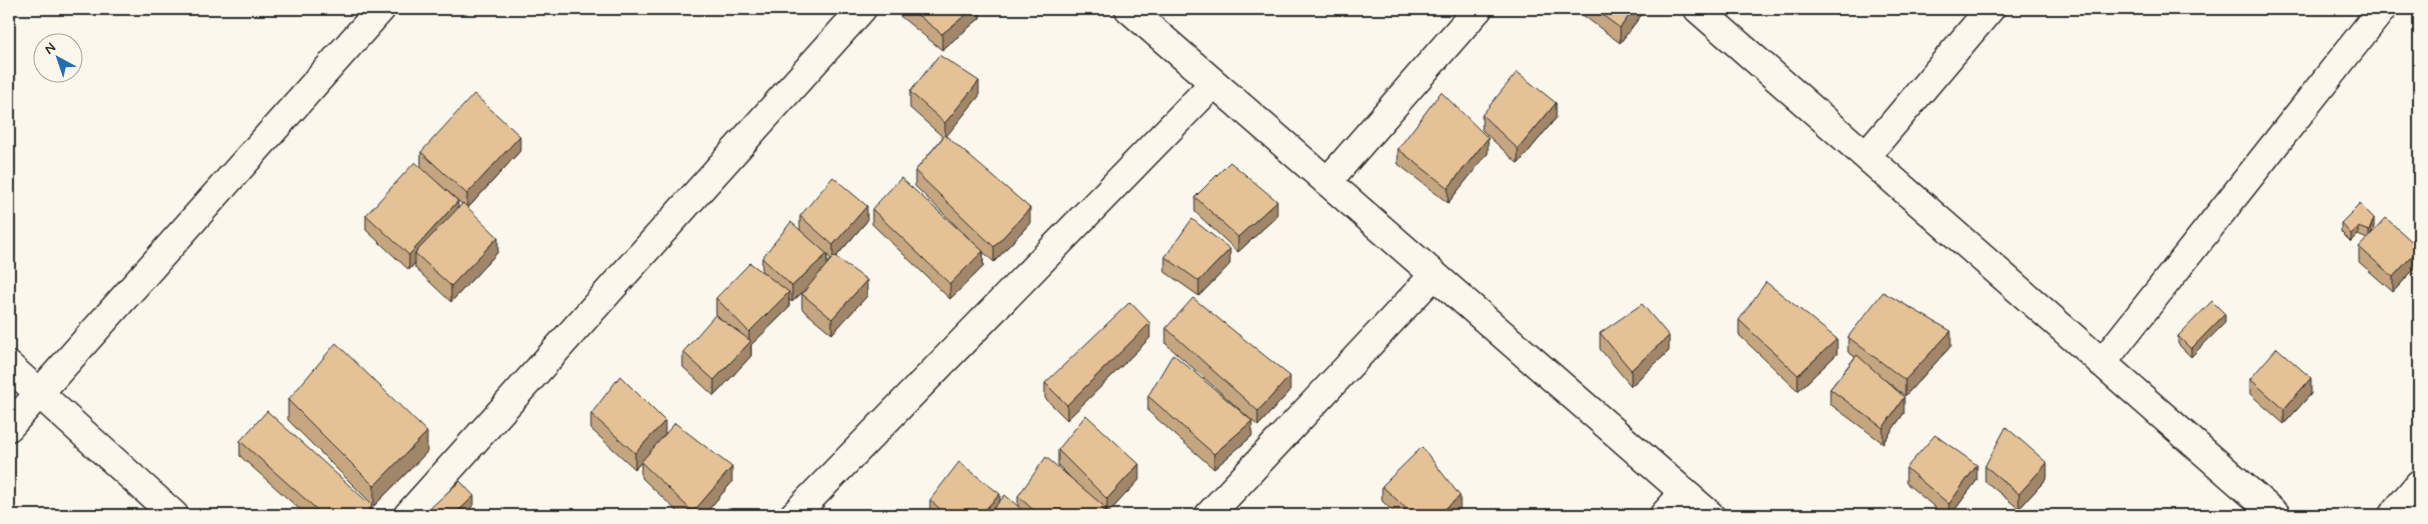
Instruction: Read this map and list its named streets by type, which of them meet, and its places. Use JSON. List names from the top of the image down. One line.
{"north":"top left"}
